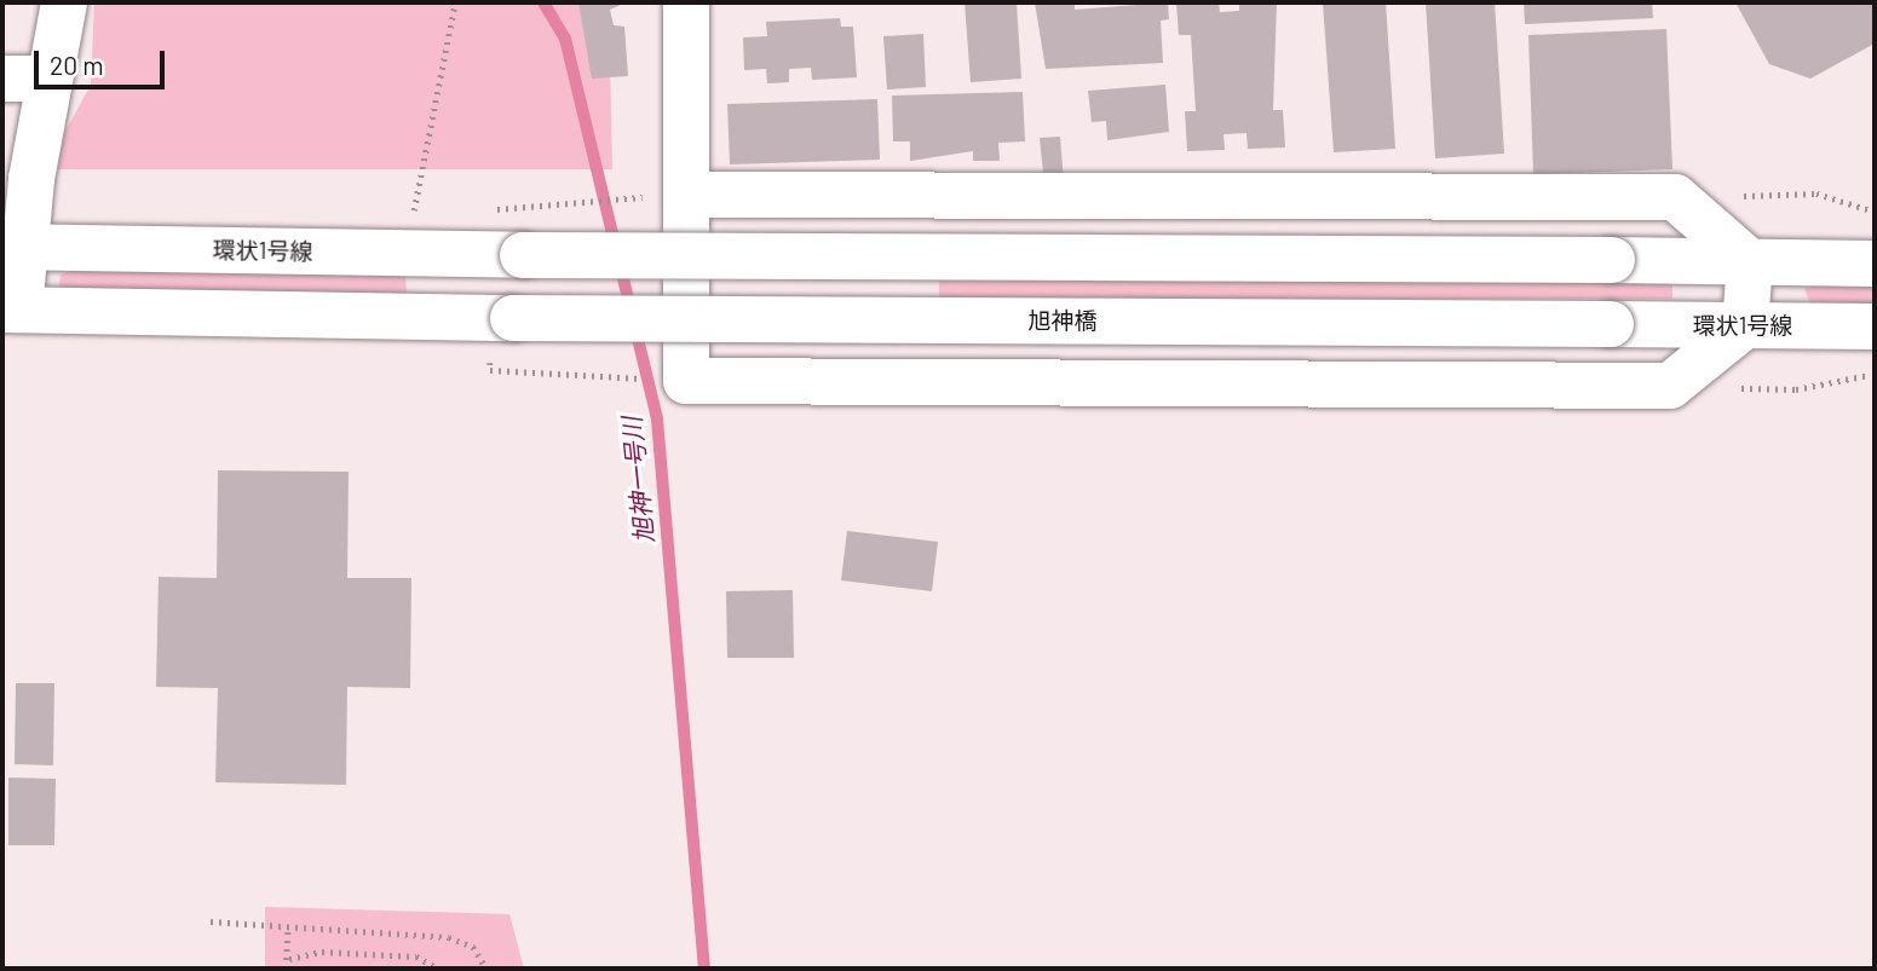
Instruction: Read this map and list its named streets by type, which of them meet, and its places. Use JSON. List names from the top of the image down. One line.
{"streets":{"main road":["環状1号線","旭神橋"]},"crossings":[["環状1号線","旭神橋"]],"water":["旭神一号川"],"scale_bar":"20 m"}
